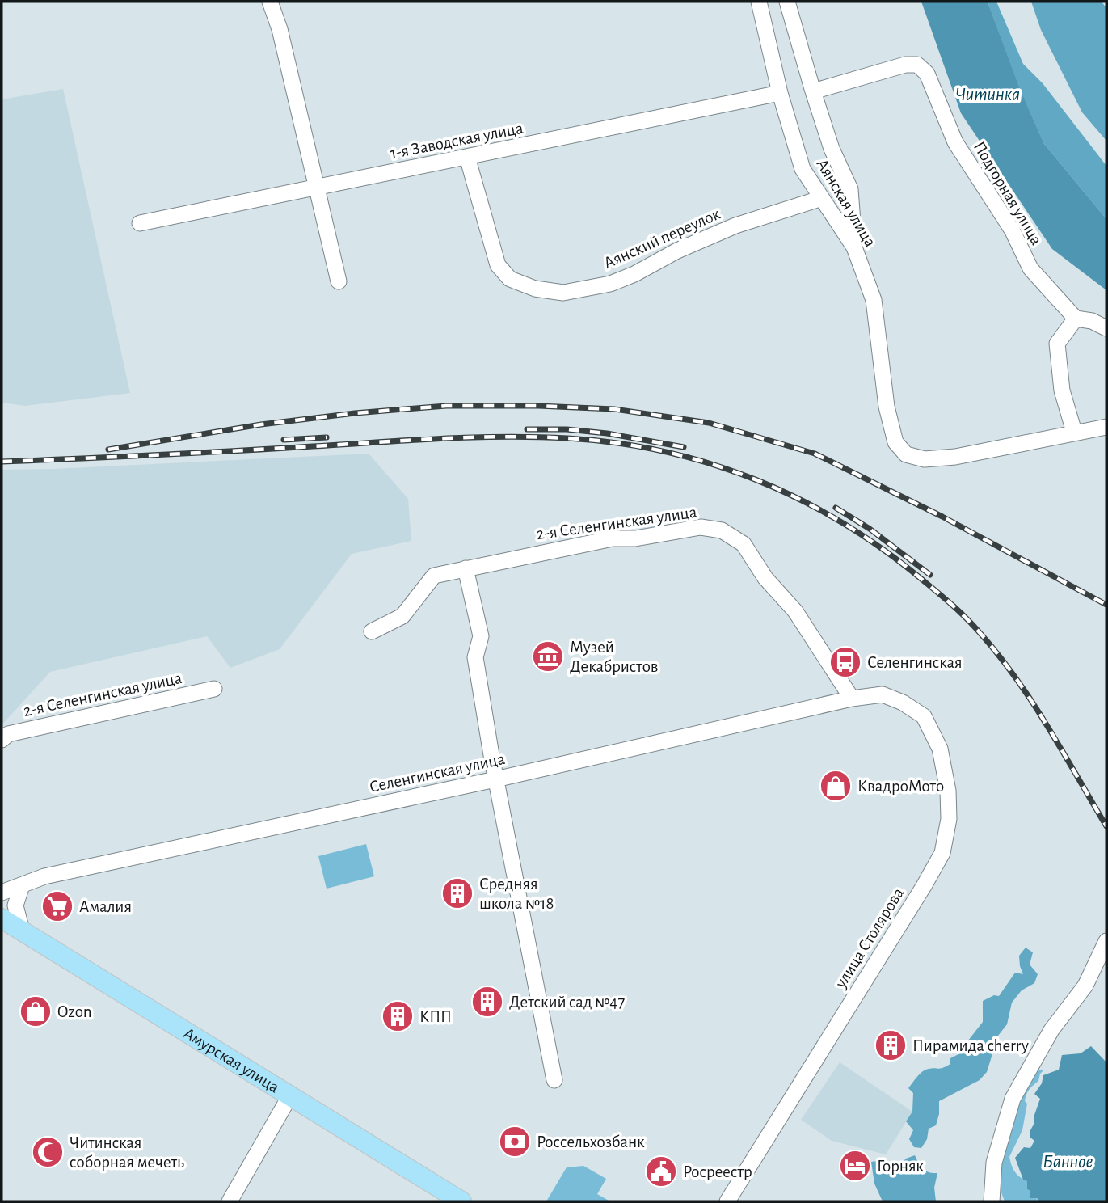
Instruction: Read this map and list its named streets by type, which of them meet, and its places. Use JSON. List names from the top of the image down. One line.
{"streets":{"main road":["Амурская улица"],"street":["1-я Заводская улица","Подгорная улица","Аянская улица","Аянский переулок","2-я Селенгинская улица","Селенгинская улица","улица Столярова"]},"crossings":[["1-я Заводская улица","Аянская улица"],["1-я Заводская улица","Аянский переулок"],["Аянская улица","Аянский переулок"],["2-я Селенгинская улица","Селенгинская улица"],["Селенгинская улица","улица Столярова"]],"water":["Читинка","Банное"],"places":{"museum":["Музей Декабристов"],"bus stop":["Селенгинская"],"shop":["КвадроМото","Ozon"],"building":["Средняя школа №18","Детский сад №47","КПП","Пирамида cherry"],"supermarket":["Амалия"],"bank":["Россельхозбанк"],"mosque":["Читинская соборная мечеть"],"hotel":["Горняк"],"public building":["Росреестр"]}}
